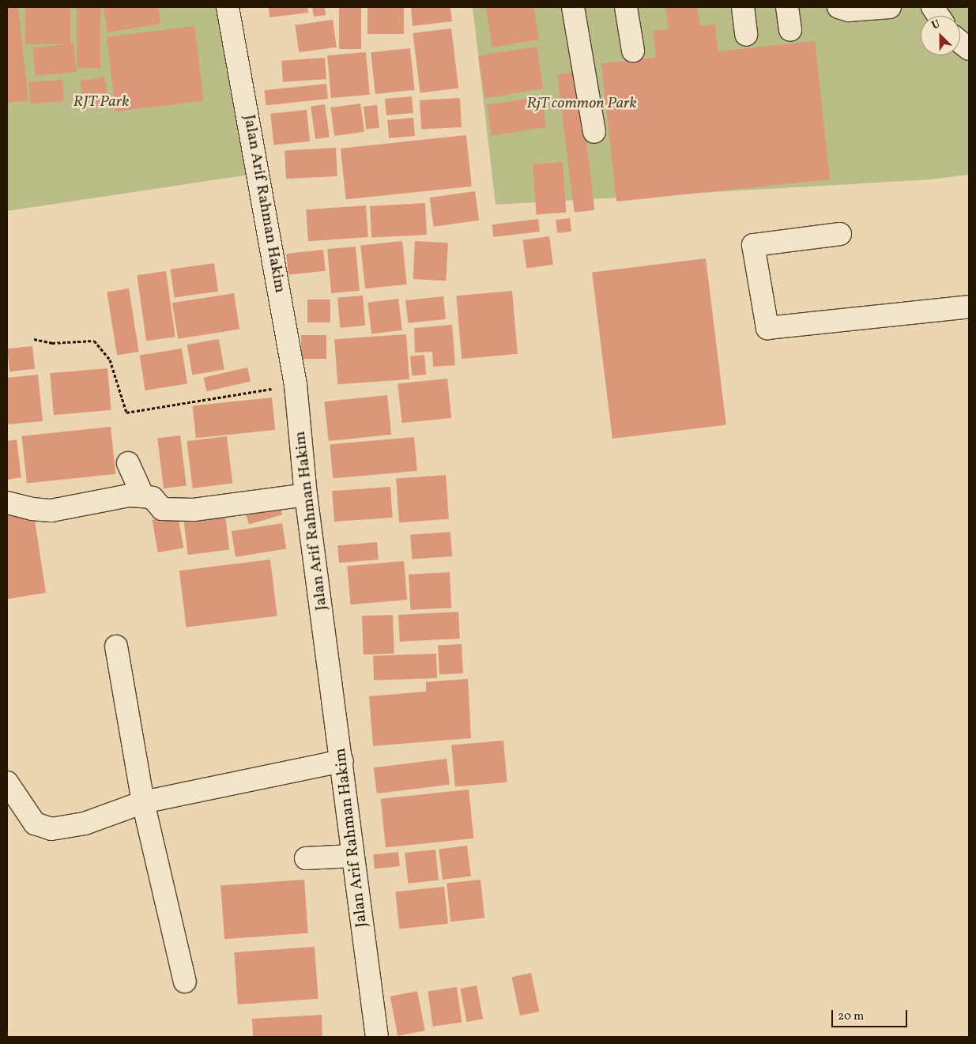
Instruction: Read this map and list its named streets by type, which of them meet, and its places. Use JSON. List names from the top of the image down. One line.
{"streets":{"street":["Jalan Arif Rahman Hakim"]},"parks":["RJT Park","RjT common Park"],"scale_bar":"20 m","north":"top left"}
